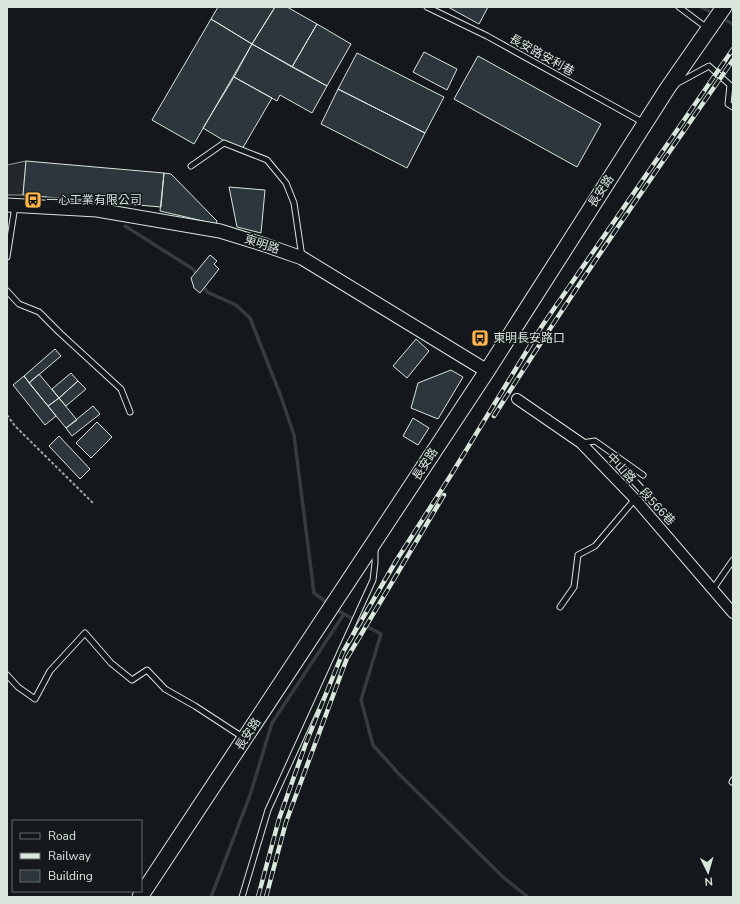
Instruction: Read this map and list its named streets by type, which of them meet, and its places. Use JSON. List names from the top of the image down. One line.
{"streets":{"main road":["長安路"],"street":["東明路","中山路二段566巷"],"lane":["長安路安利巷"]},"crossings":[["長安路安利巷","長安路"],["長安路","東明路"]],"places":{"bus stop":["一心工業有限公司","東明長安路口"]},"legend":["Road","Railway","Building"],"north":"bottom"}
